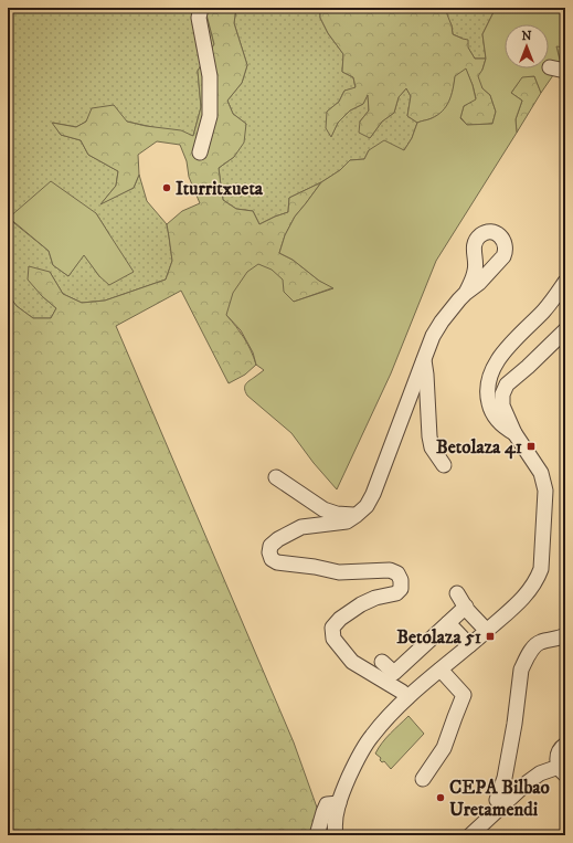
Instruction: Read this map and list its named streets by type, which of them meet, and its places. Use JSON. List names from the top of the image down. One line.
{"places":{"other":["Iturritxueta","CEPA Bilbao Uretamendi"],"transit":["Betolaza 41","Betolaza 51"]},"north":"top"}
